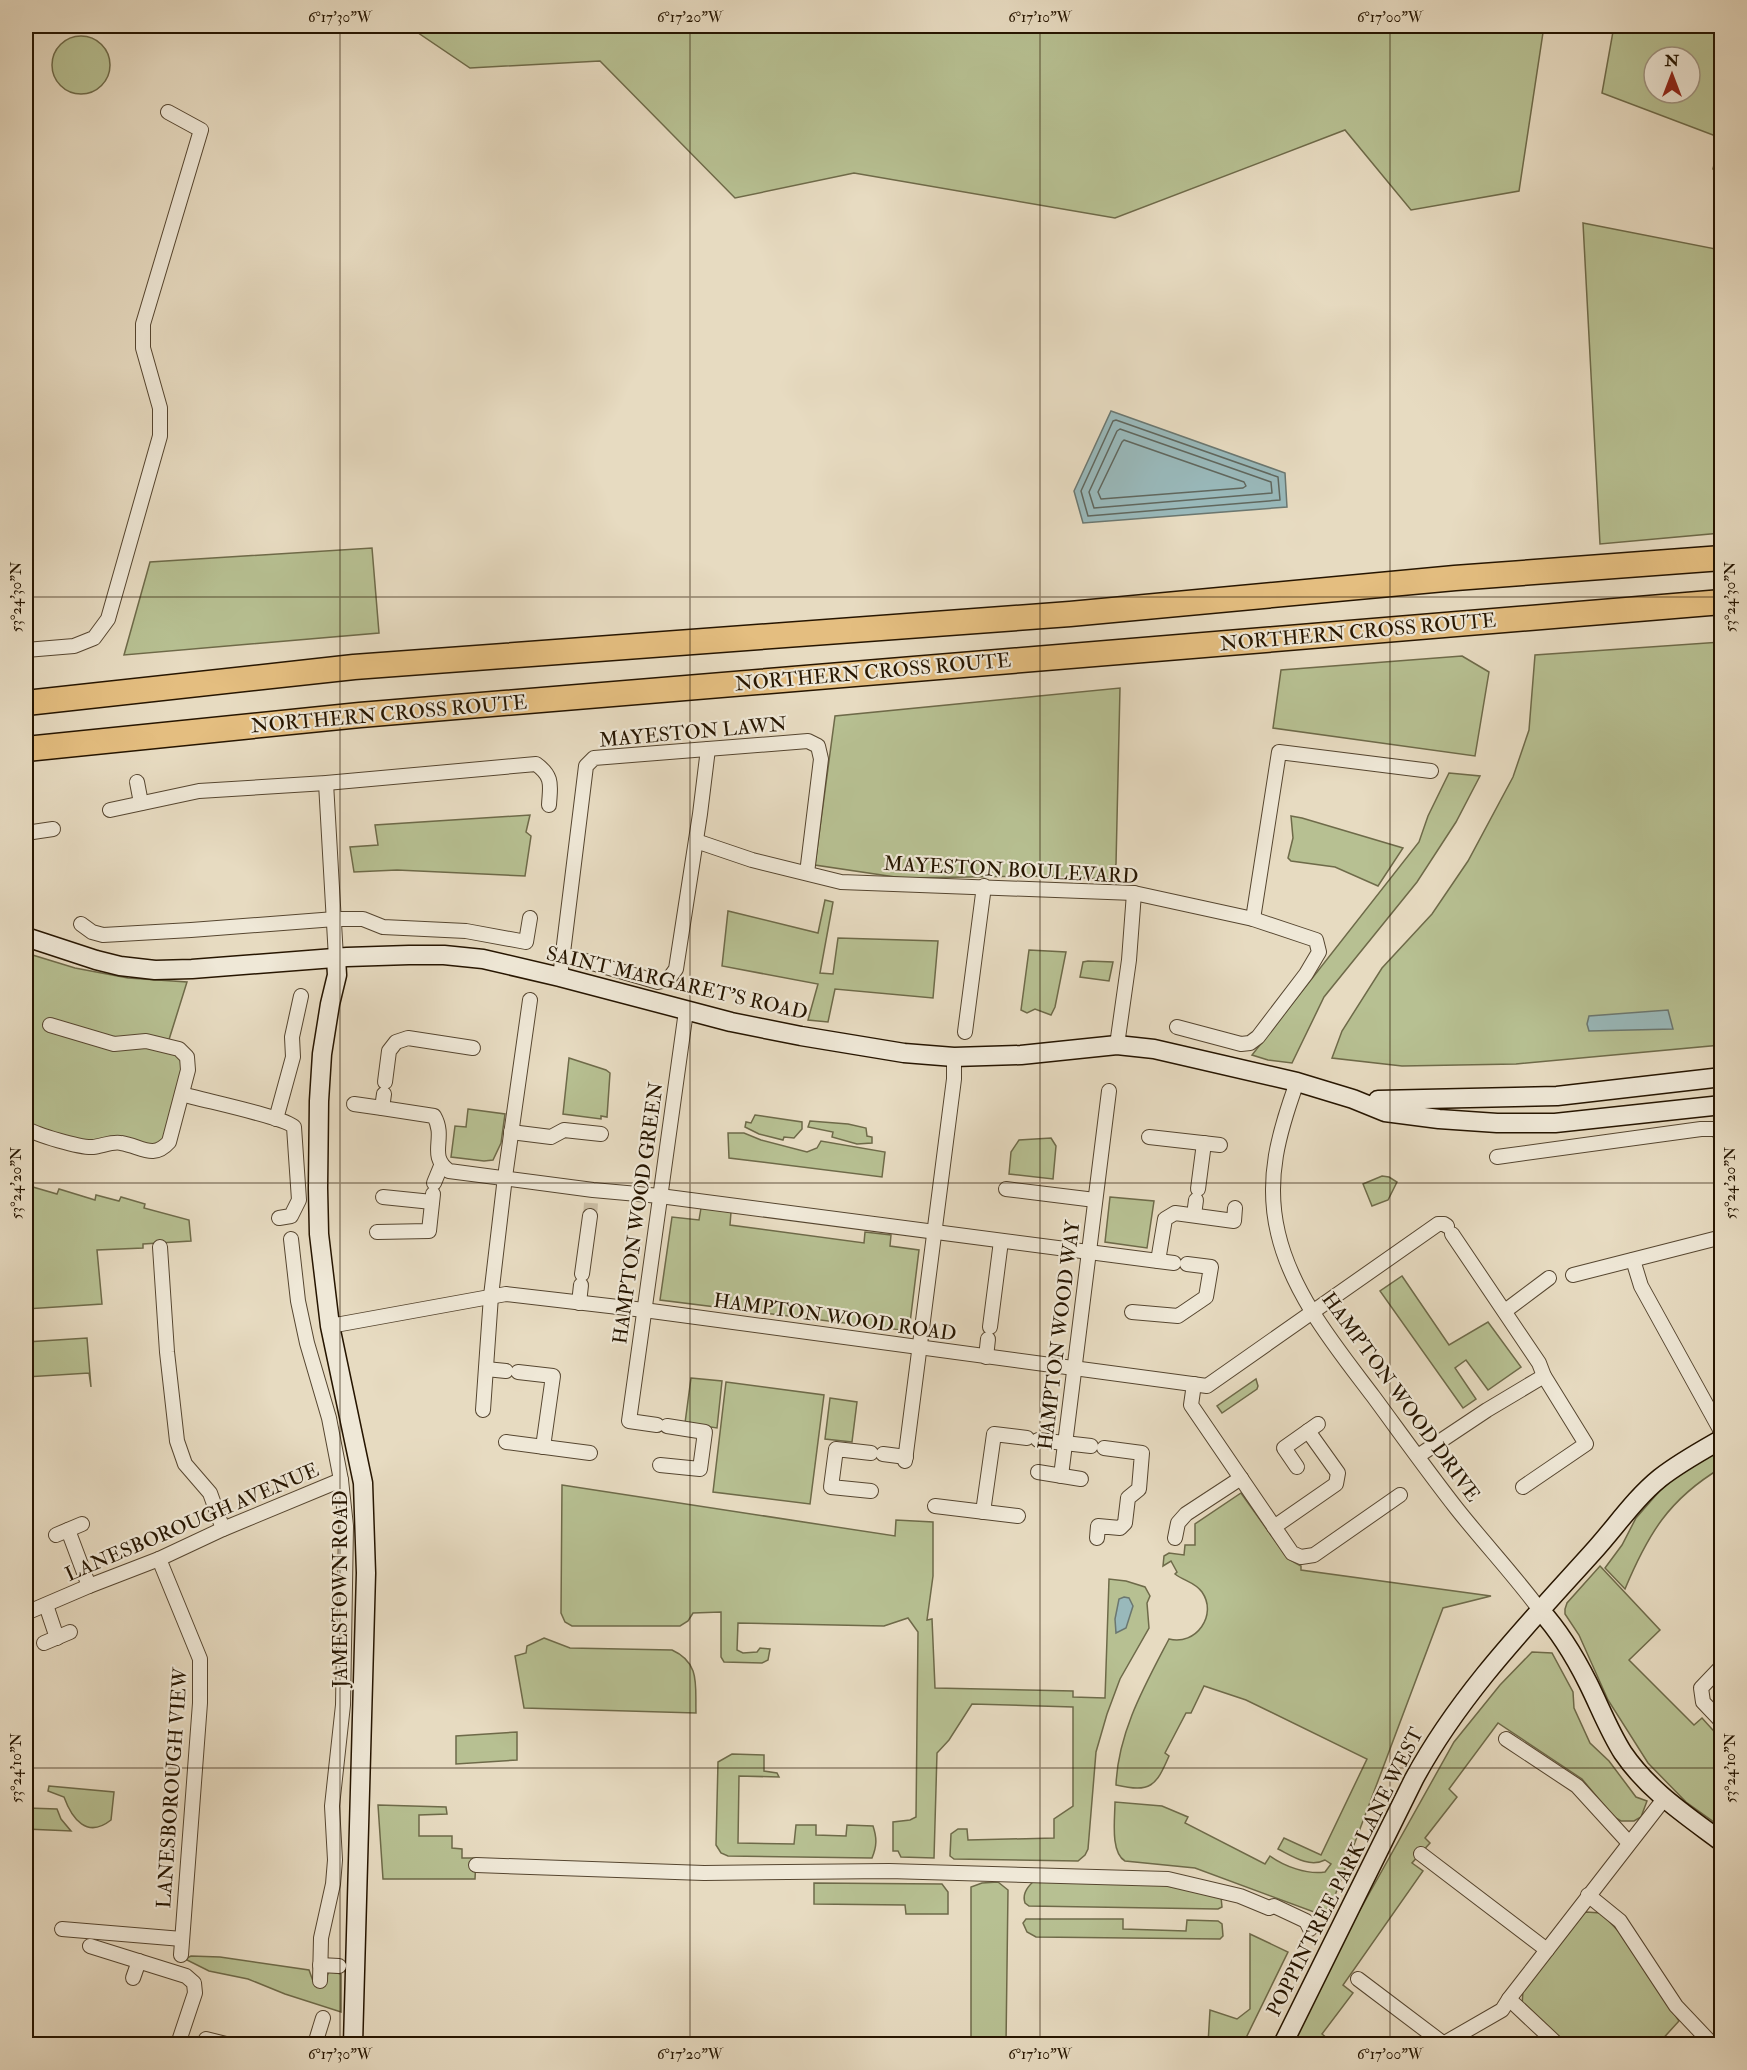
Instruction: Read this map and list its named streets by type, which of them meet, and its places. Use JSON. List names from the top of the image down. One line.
{"streets":{"highway":["NORTHERN CROSS ROUTE"],"street":["MAYESTON LAWN","MAYESTON BOULEVARD","SAINT MARGARET'S ROAD","HAMPTON WOOD GREEN","HAMPTON WOOD ROAD","HAMPTON WOOD WAY","HAMPTON WOOD DRIVE","LANESBOROUGH AVENUE","JAMESTOWN ROAD","LANESBOROUGH VIEW","POPPINTREE PARK LANE WEST"]},"crossings":[["MAYESTON LAWN","MAYESTON BOULEVARD"],["MAYESTON LAWN","SAINT MARGARET'S ROAD"],["SAINT MARGARET'S ROAD","HAMPTON WOOD GREEN"],["SAINT MARGARET'S ROAD","HAMPTON WOOD DRIVE"],["SAINT MARGARET'S ROAD","JAMESTOWN ROAD"],["HAMPTON WOOD GREEN","HAMPTON WOOD ROAD"],["HAMPTON WOOD ROAD","HAMPTON WOOD WAY"],["HAMPTON WOOD ROAD","HAMPTON WOOD DRIVE"],["HAMPTON WOOD ROAD","JAMESTOWN ROAD"],["HAMPTON WOOD DRIVE","POPPINTREE PARK LANE WEST"],["LANESBOROUGH AVENUE","LANESBOROUGH VIEW"]],"north":"top","coordinates":["6°17'30\"W","6°17'20\"W","6°17'10\"W","6°17'00\"W","53°24'30\"N","53°24'20\"N","53°24'10\"N"]}
